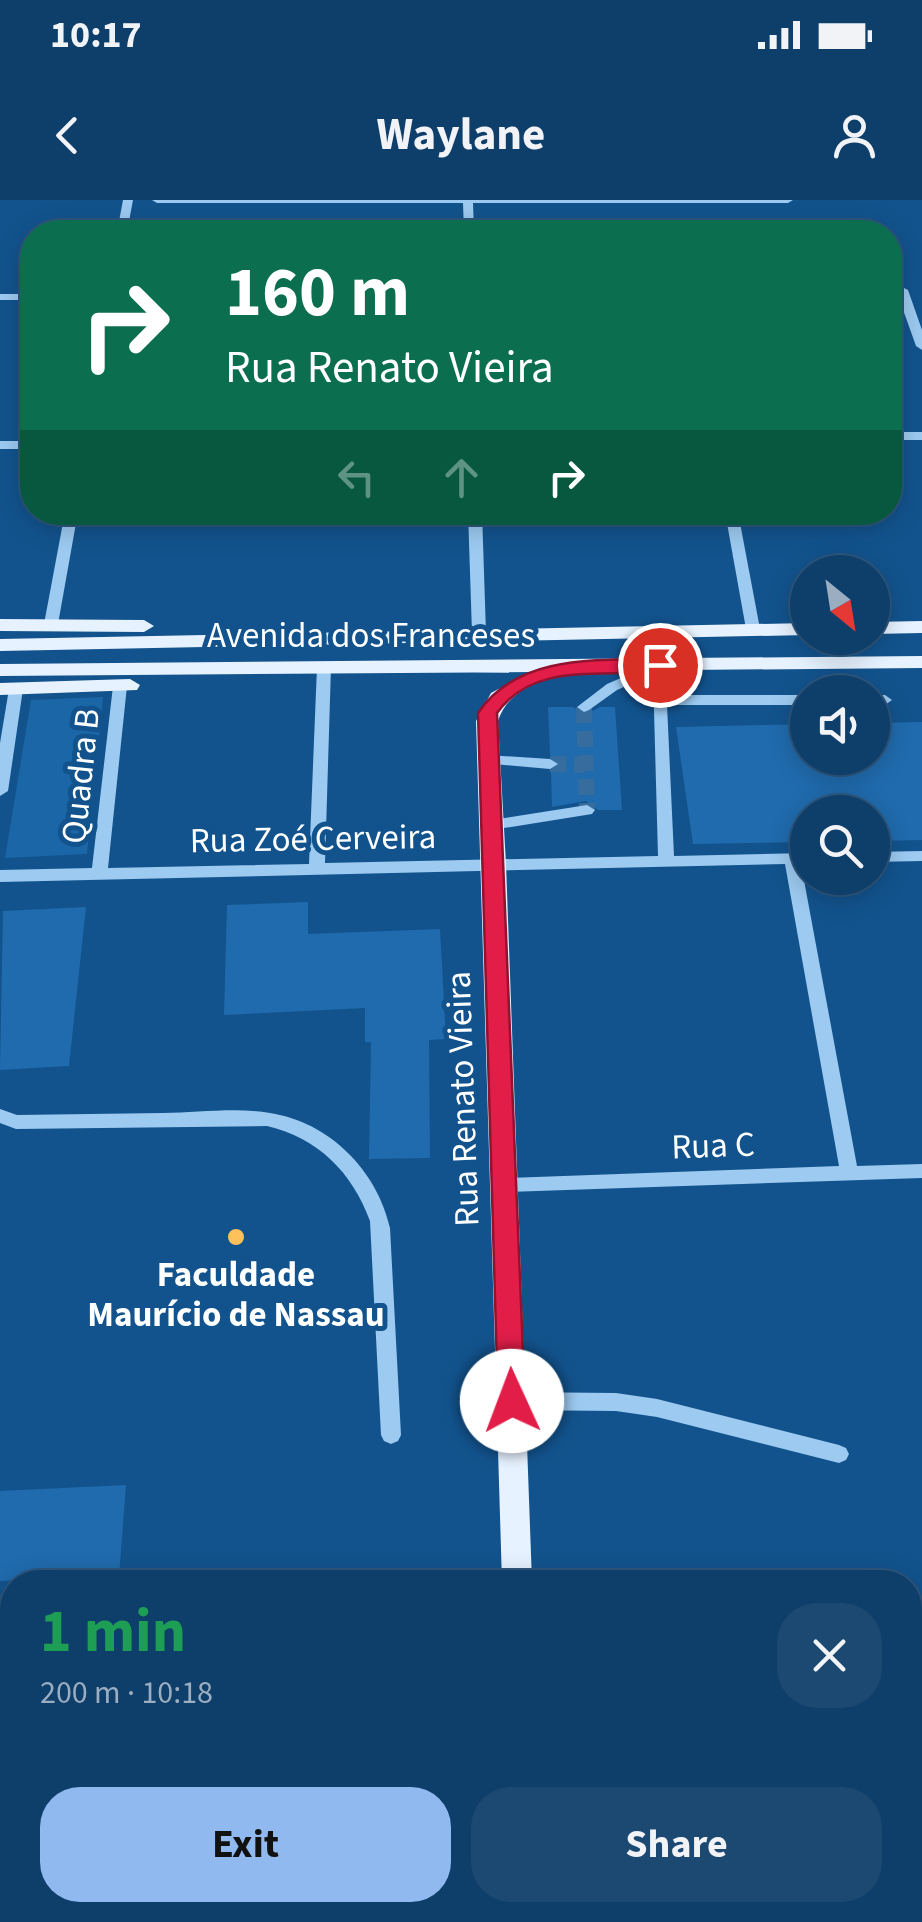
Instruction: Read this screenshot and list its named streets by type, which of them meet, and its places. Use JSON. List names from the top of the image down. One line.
{"streets":{"main road":["Avenida dos Franceses","Rua Renato Vieira"],"street":["Quadra B","Rua Zoé Cerveira","Rua C"]},"crossings":[["Avenida dos Franceses","Rua Renato Vieira"],["Quadra B","Rua Zoé Cerveira"],["Rua Zoé Cerveira","Rua Renato Vieira"],["Rua Renato Vieira","Rua C"]],"places":["Faculdade Maurício de Nassau"],"north":"bottom right","page":{"status":"10:17","header":"Waylane","turn":["160 m","Rua Renato Vieira"],"heading":["1 min","200 m · 10:18"],"buttons":["Exit","Share"]}}
